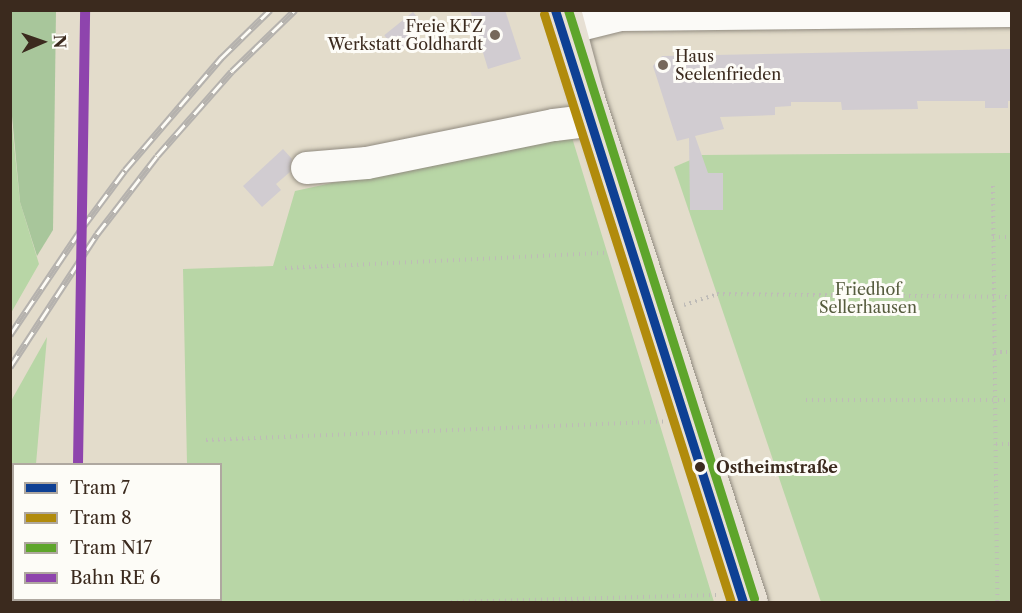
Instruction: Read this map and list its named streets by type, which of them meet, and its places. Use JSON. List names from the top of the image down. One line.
{"parks":["Friedhof Sellerhausen"],"places":["Freie KFZ Werkstatt Goldhardt","Haus Seelenfrieden","Ostheimstraße"],"lines":["tram line 7","tram line N17","tram line 8"],"legend":["Tram 7","Tram 8","Tram N17","Bahn RE 6"],"north":"right"}
